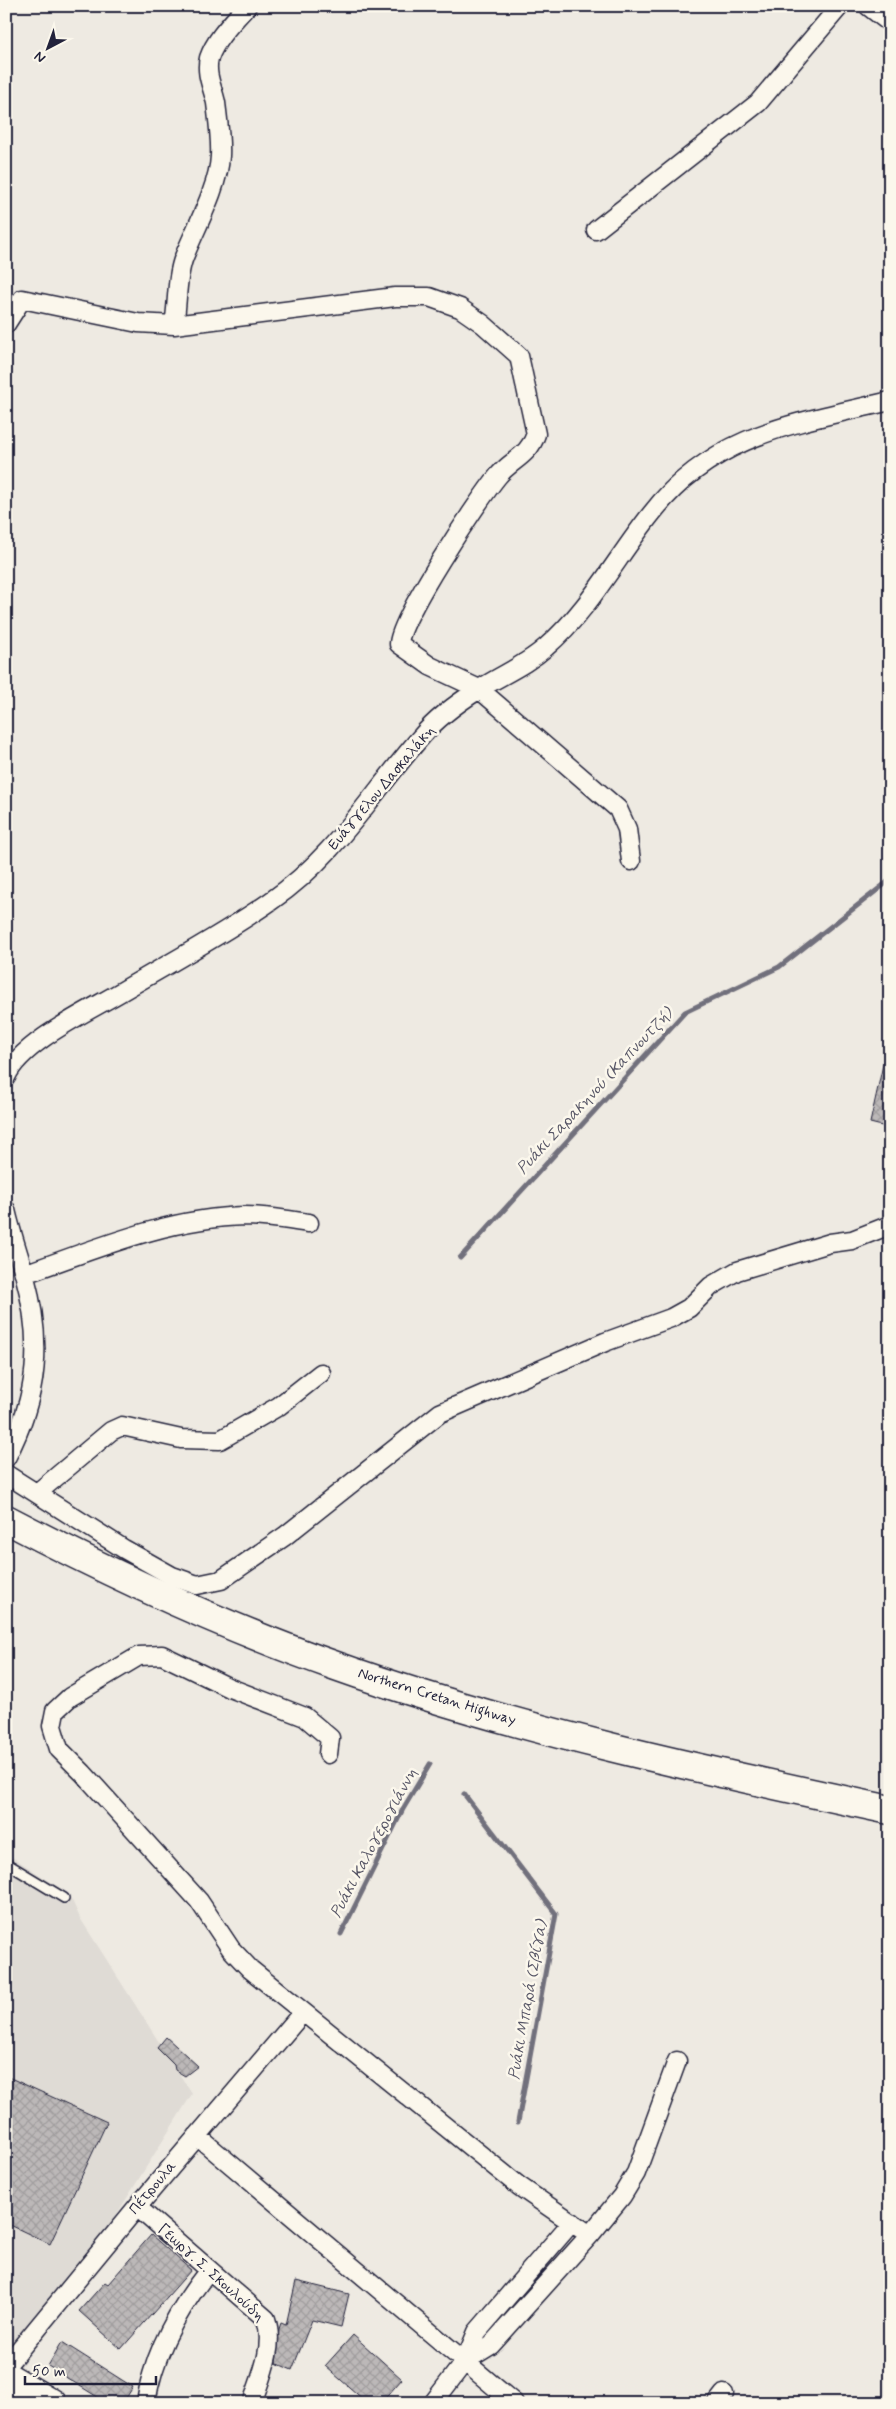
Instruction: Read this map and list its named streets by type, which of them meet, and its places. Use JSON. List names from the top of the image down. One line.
{"streets":{"main road":["Northern Cretan Highway"],"street":["Ευάγγελου Δασκαλάκη","Πέτρουλα","Γεωργ. Σ. Σκουλούδη"]},"crossings":[["Πέτρουλα","Γεωργ. Σ. Σκουλούδη"]],"water":["Ρυάκι Σαρακηνού (Καπνουτζή)","Ρυάκι Καλογερογιάννη","Ρυάκι Μπαρά (Σβίγα)"],"scale_bar":"50 m","north":"bottom left"}
